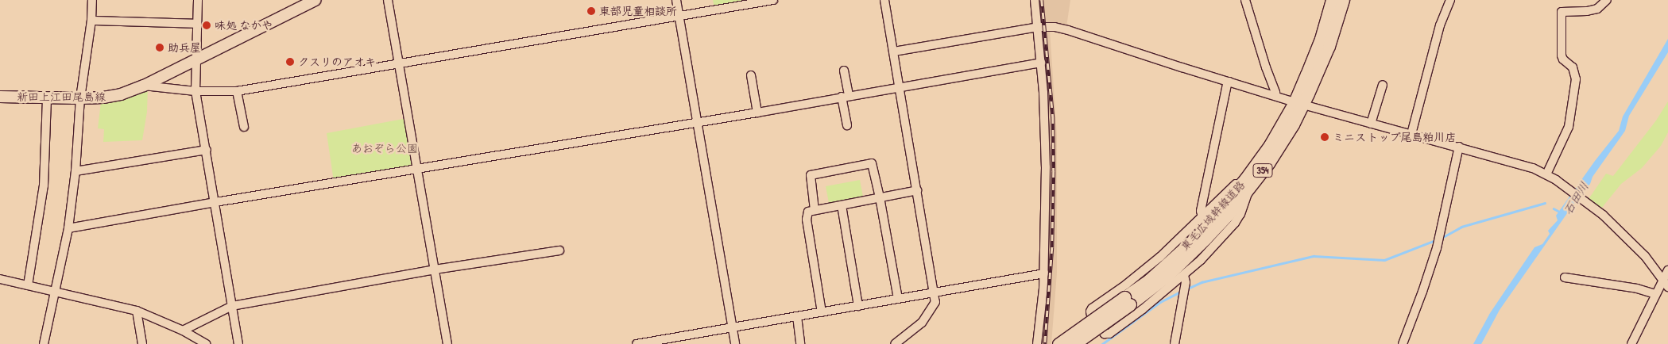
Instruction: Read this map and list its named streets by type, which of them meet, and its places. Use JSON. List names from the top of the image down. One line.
{"streets":{"highway":["354","東毛広域幹線道路"],"main road":["新田上江田尾島線"]},"water":["石田川"],"parks":["あおぞら公園"],"places":["東部児童相談所","味処 なかや","助兵屋","クスリのアオキ","ミニストップ尾島粕川店"]}
